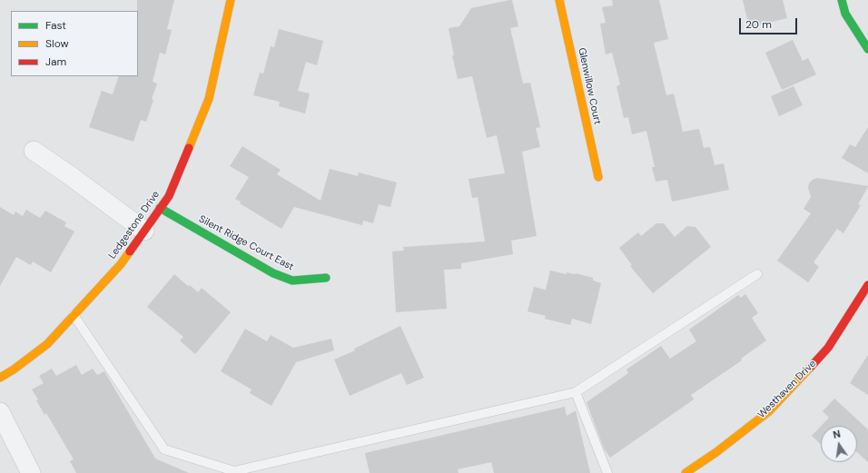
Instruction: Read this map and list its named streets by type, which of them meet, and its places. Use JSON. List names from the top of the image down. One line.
{"streets":{"street":["Glenwillow Court","Ledgestone Drive","Silent Ridge Court East","Westhaven Drive"]},"crossings":[["Ledgestone Drive","Silent Ridge Court East"]],"legend":["Fast","Slow","Jam"],"scale_bar":"20 m","north":"top"}
